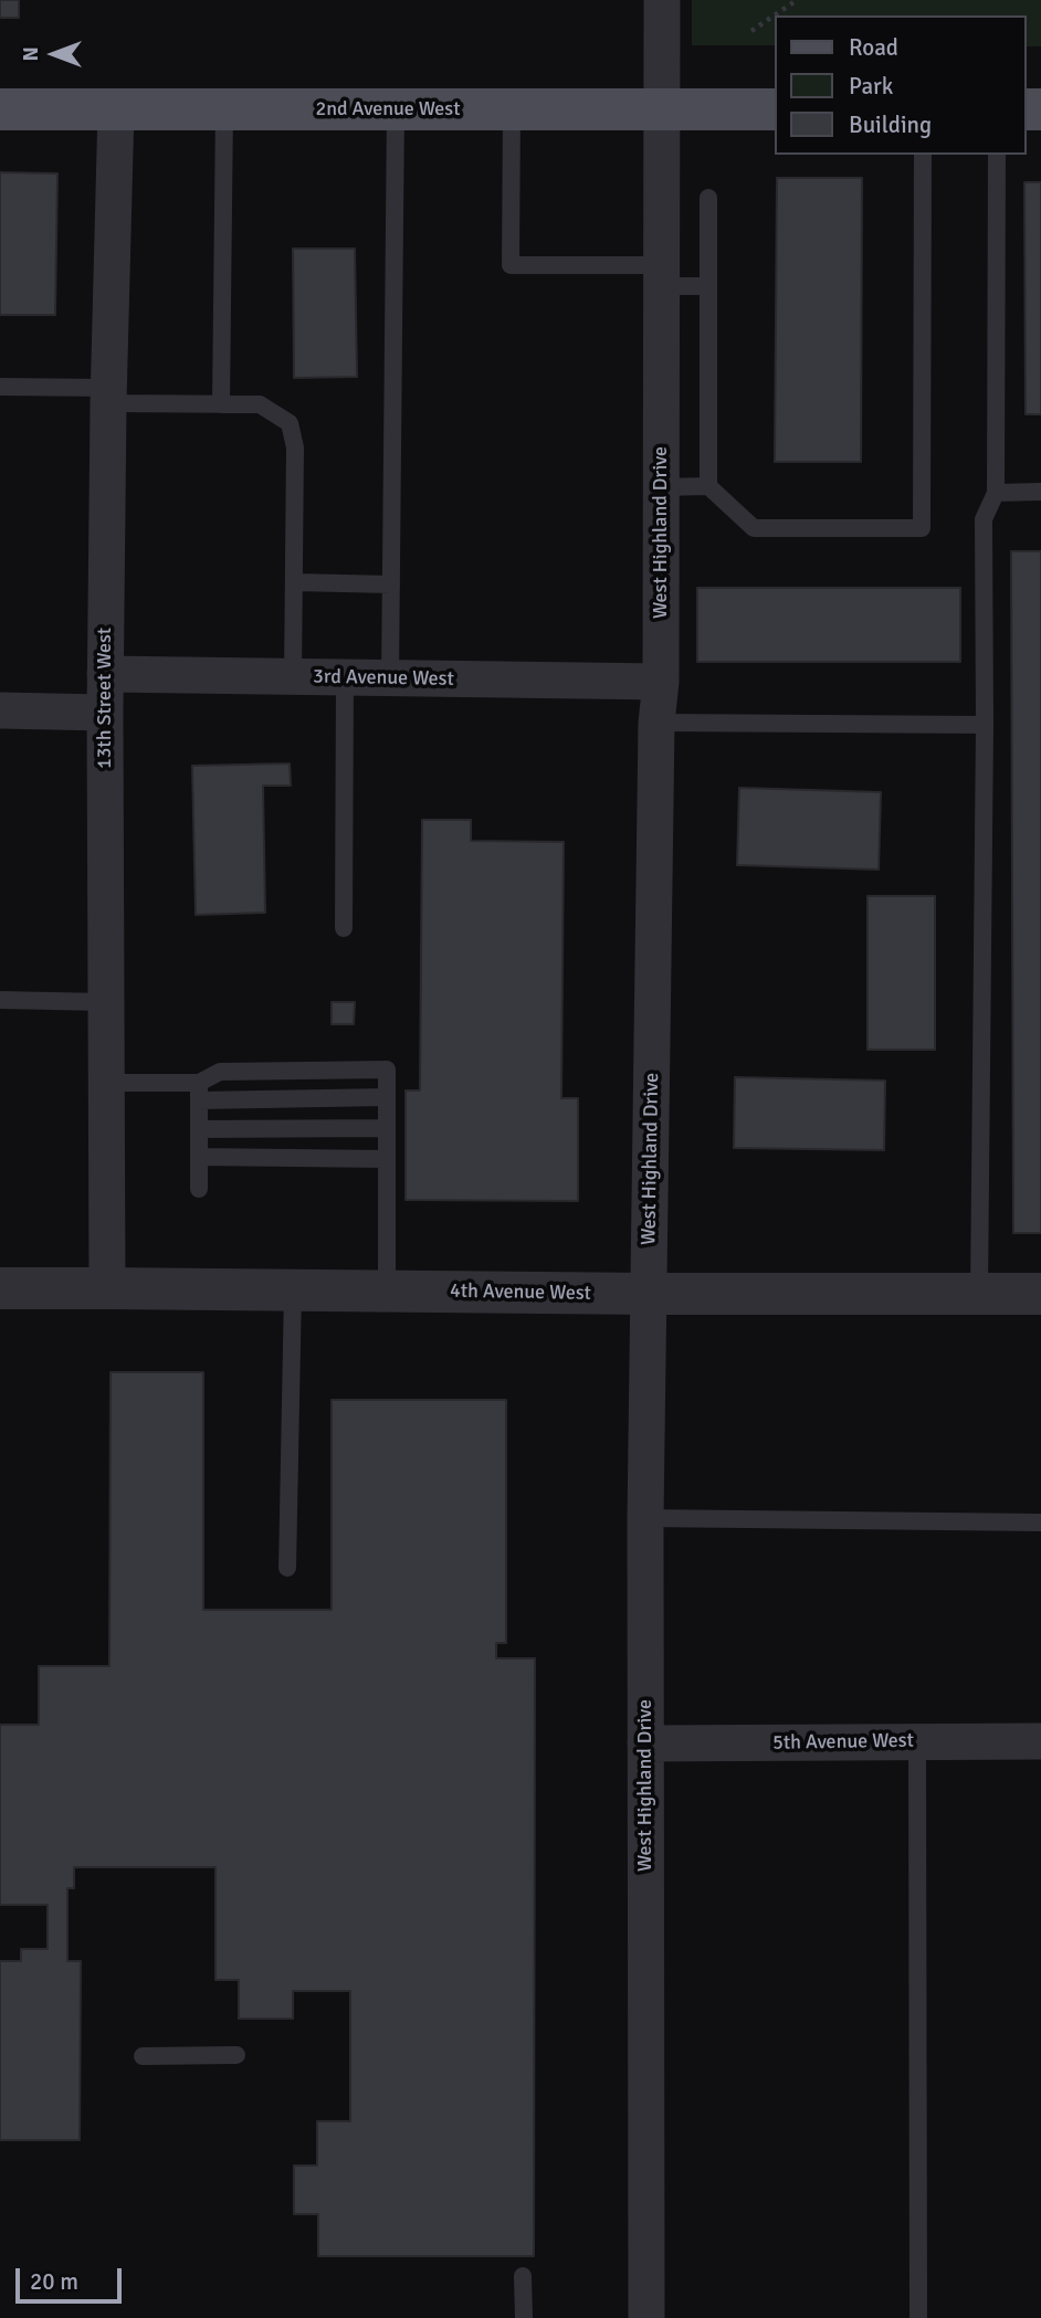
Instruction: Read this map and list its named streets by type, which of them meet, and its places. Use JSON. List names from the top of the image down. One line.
{"streets":{"main road":["2nd Avenue West"],"street":["West Highland Drive","3rd Avenue West","13th Street West","4th Avenue West","5th Avenue West"]},"crossings":[["2nd Avenue West","West Highland Drive"],["2nd Avenue West","13th Street West"],["West Highland Drive","3rd Avenue West"],["West Highland Drive","4th Avenue West"],["West Highland Drive","5th Avenue West"],["3rd Avenue West","13th Street West"],["13th Street West","4th Avenue West"]],"legend":["Road","Park","Building"],"scale_bar":"20 m","north":"left"}
